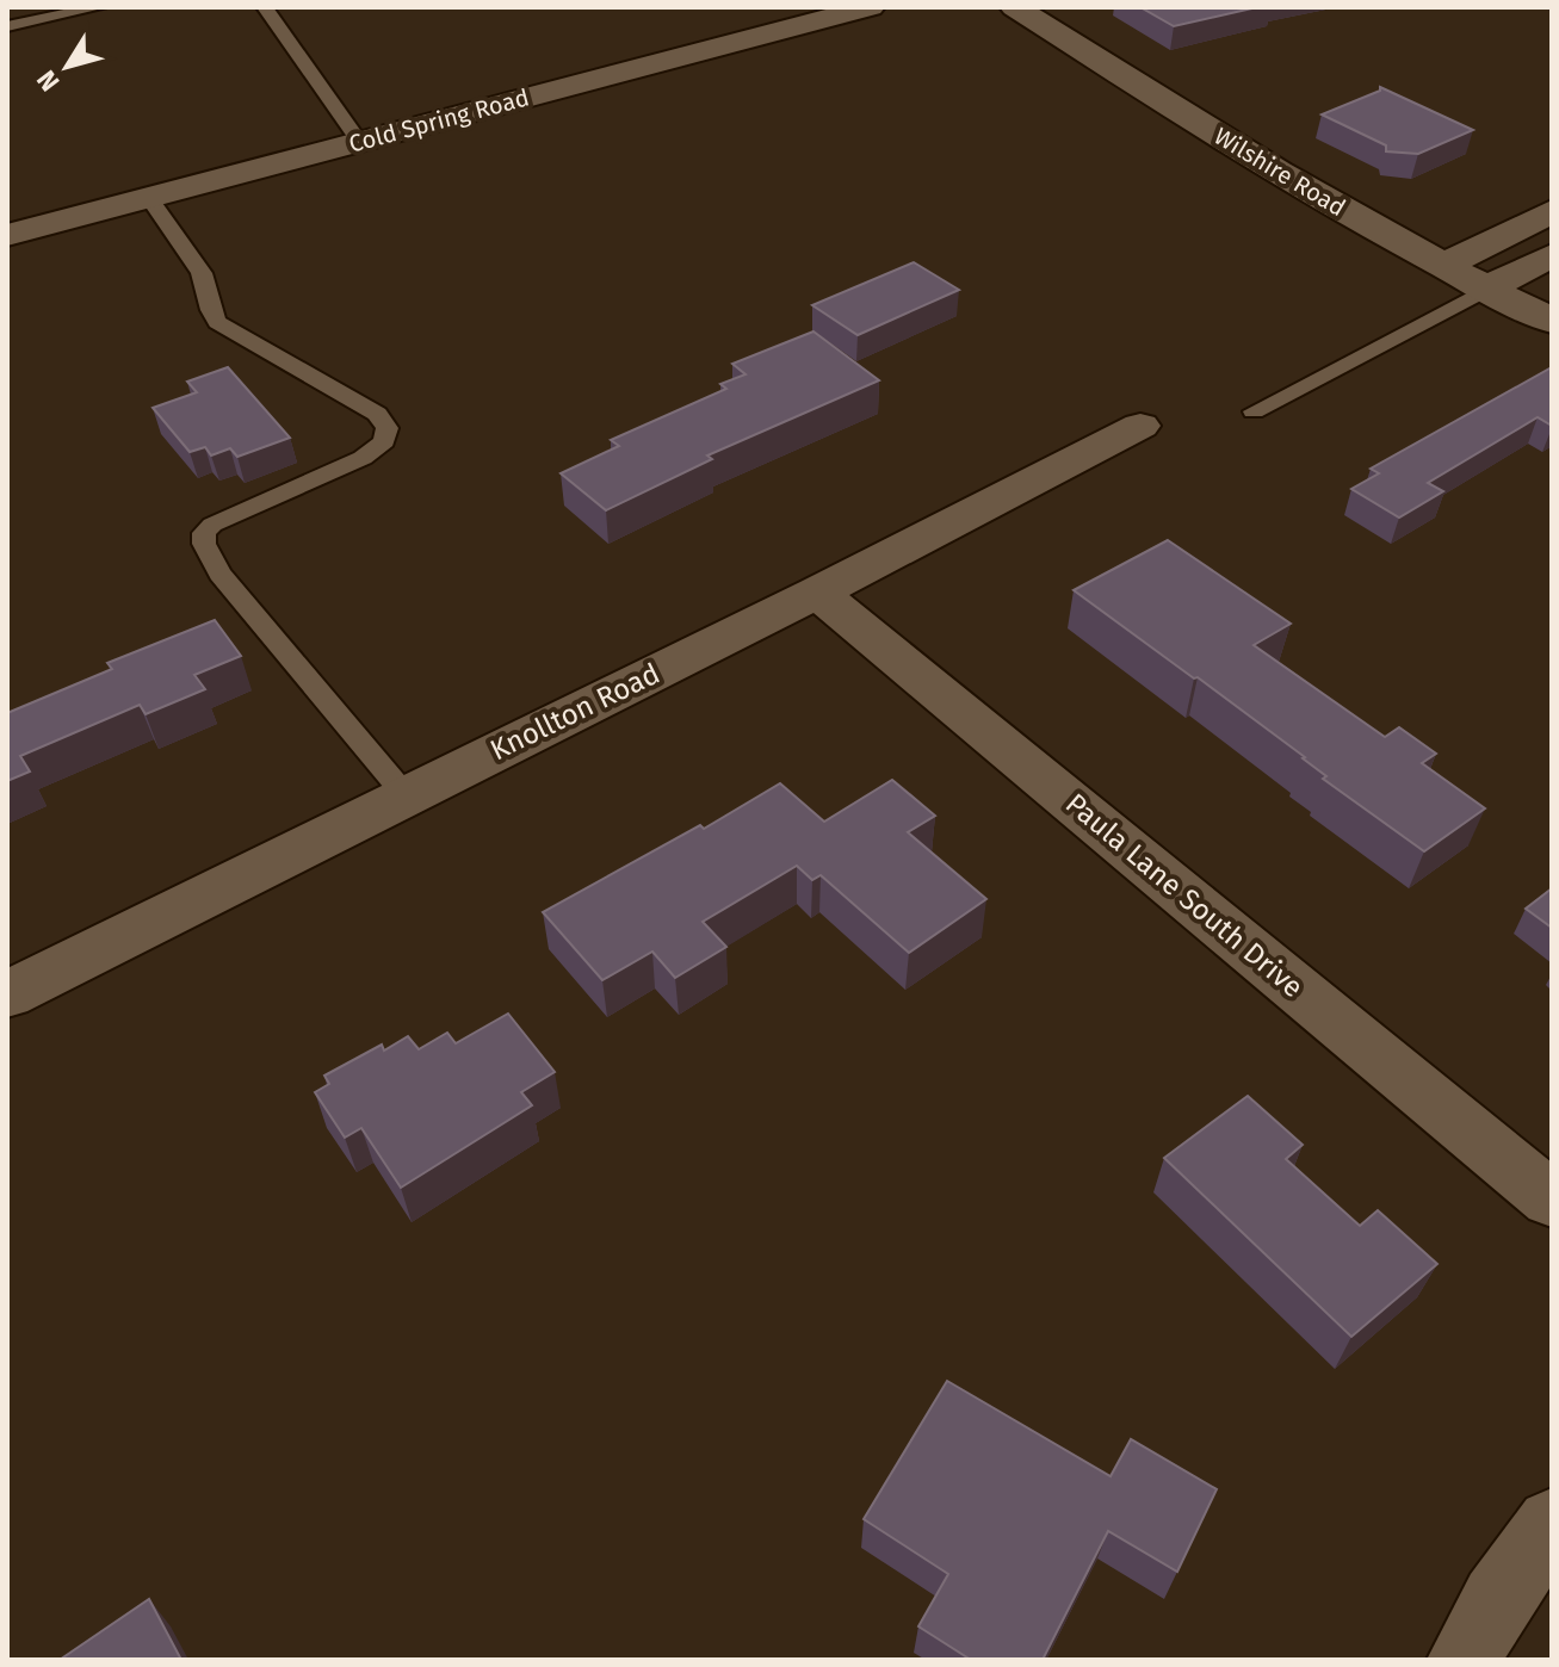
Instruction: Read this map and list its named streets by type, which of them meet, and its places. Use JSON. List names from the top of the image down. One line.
{"streets":{"street":["Cold Spring Road","Wilshire Road","Knollton Road","Paula Lane South Drive"]},"crossings":[["Knollton Road","Paula Lane South Drive"]],"north":"bottom left"}
